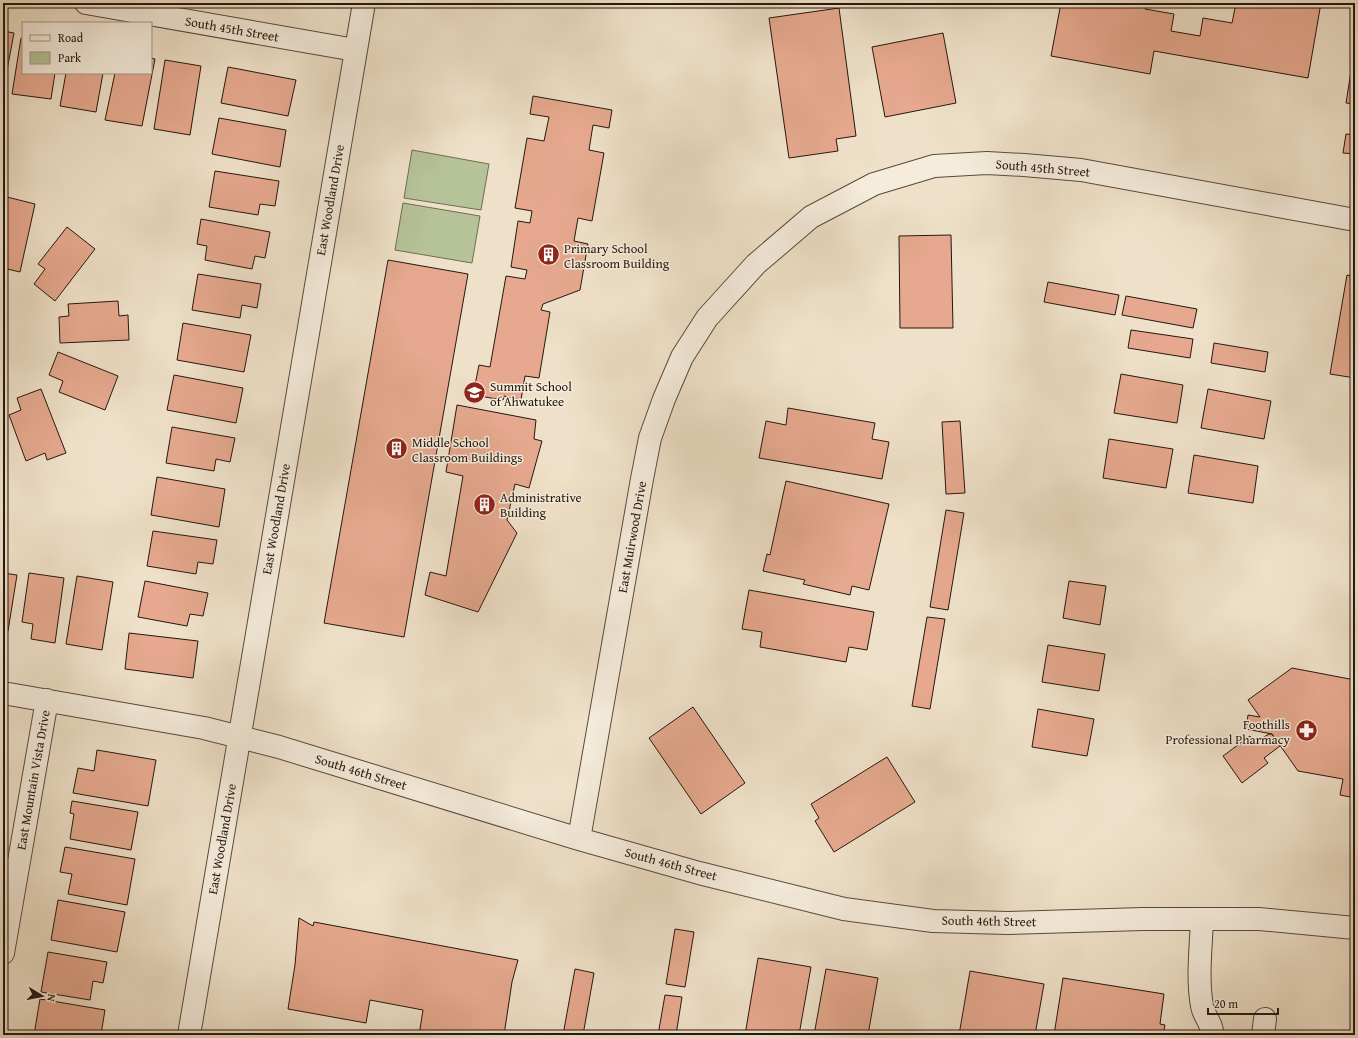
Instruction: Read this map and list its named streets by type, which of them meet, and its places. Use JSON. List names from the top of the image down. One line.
{"streets":{"street":["South 45th Street","East Woodland Drive","East Muirwood Drive","South 46th Street","East Mountain Vista Drive"]},"crossings":[["South 45th Street","East Woodland Drive"],["South 45th Street","East Muirwood Drive"],["East Woodland Drive","South 46th Street"],["East Muirwood Drive","South 46th Street"],["South 46th Street","East Mountain Vista Drive"]],"places":{"building":["Primary School Classroom Building","Middle School Classroom Buildings","Administrative Building"],"school or university":["Summit School of Ahwatukee"],"pharmacy":["Foothills Professional Pharmacy"]},"legend":["Road","Park"],"scale_bar":"20 m","north":"right"}
